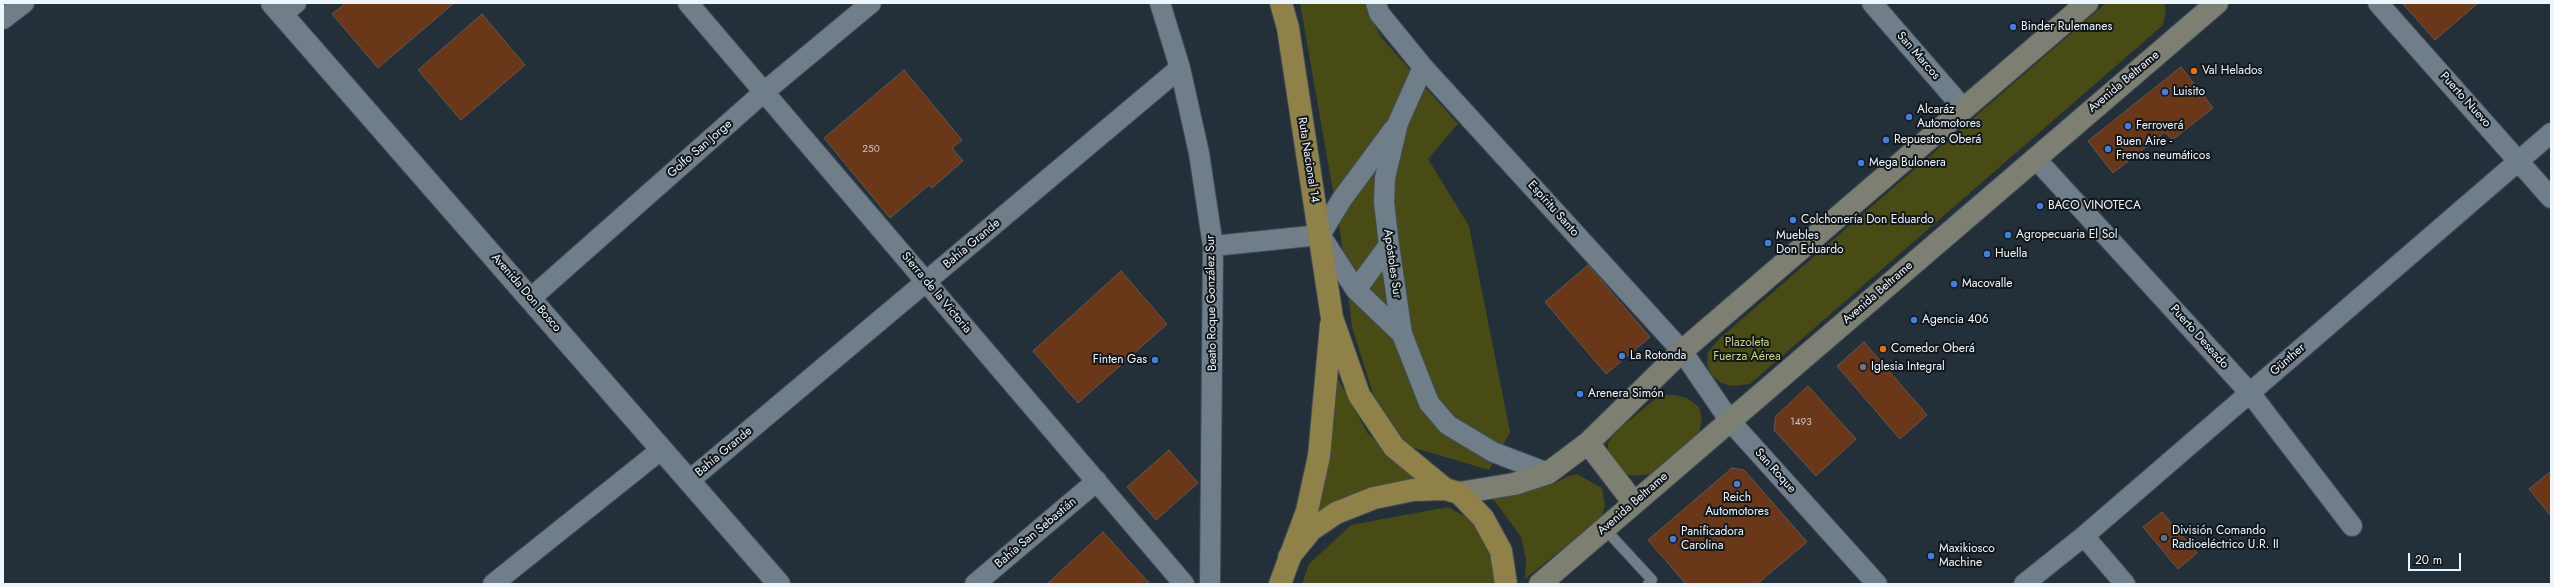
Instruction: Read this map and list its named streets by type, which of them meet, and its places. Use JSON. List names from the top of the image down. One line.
{"streets":{"highway":["Ruta Nacional 14"],"main road":["Avenida Beltrame"],"street":["San Marcos","Puerto Nuevo","Golfo San Jorge","Espíritu Santo","Bahía Grande","Apóstoles Sur","Avenida Don Bosco","Sierra de la Victoria","Beato Roque González Sur","Puerto Deseado","Günther","San Roque","Bahía San Sebastián"]},"crossings":[["Avenida Beltrame","Puerto Deseado"],["Avenida Beltrame","San Roque"],["Puerto Nuevo","Günther"],["Golfo San Jorge","Avenida Don Bosco"],["Golfo San Jorge","Sierra de la Victoria"],["Espíritu Santo","Apóstoles Sur"],["Espíritu Santo","San Roque"],["Bahía Grande","Avenida Don Bosco"],["Bahía Grande","Sierra de la Victoria"],["Bahía Grande","Beato Roque González Sur"],["Sierra de la Victoria","Bahía San Sebastián"],["Puerto Deseado","Günther"]],"parks":["Plazoleta Fuerza Aérea"],"places":["Binder Rulemanes","Val Helados","Luisito","Alcaráz Automotores","Ferroverá","Repuestos Oberá","Buen Aire - Frenos neumáticos","Mega Bulonera","BACO VINOTECA","Colchonería Don Eduardo","Agropecuaria El Sol","Muebles Don Eduardo","Huella","Macovalle","Agencia 406","Comedor Oberá","La Rotonda","Finten Gas","Iglesia Integral","Arenera Simón","Reich Automotores","División Comando Radioeléctrico U.R. II","Panificadora Carolina","Maxikiosco Machine"],"house_numbers":["250","1493"],"scale_bar":"20 m"}
